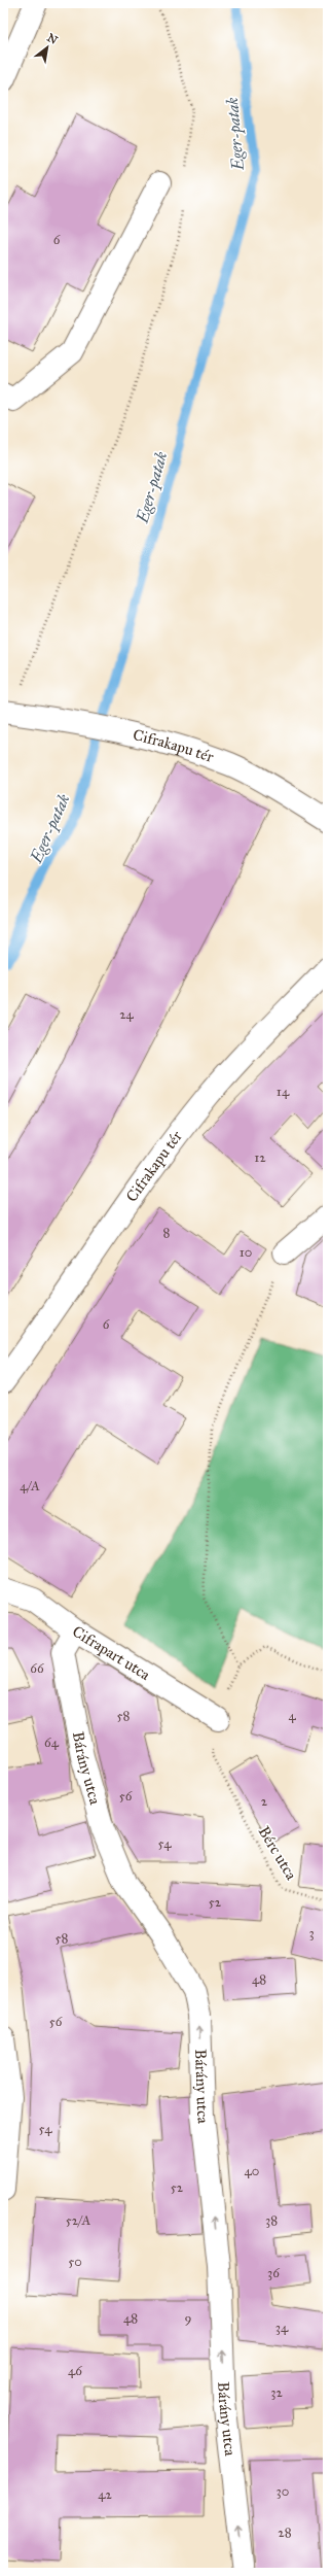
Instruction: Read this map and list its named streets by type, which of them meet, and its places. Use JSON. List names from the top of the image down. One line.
{"streets":{"street":["Cifrakapu tér","Cifrapart utca","Bárány utca"],"path":["Bérc utca"]},"crossings":[["Cifrapart utca","Bárány utca"],["Cifrapart utca","Bérc utca"]],"one_way":["Bárány utca"],"water":["Eger-patak"],"house_numbers":["6","24","14","12","8","10","6","4/A","66","58","4","64","56","2","54","52","3","58","48","56","54","40","52","52/A","38","50","36","48","9","34","46","32","30","42","28"],"north":"top right"}
